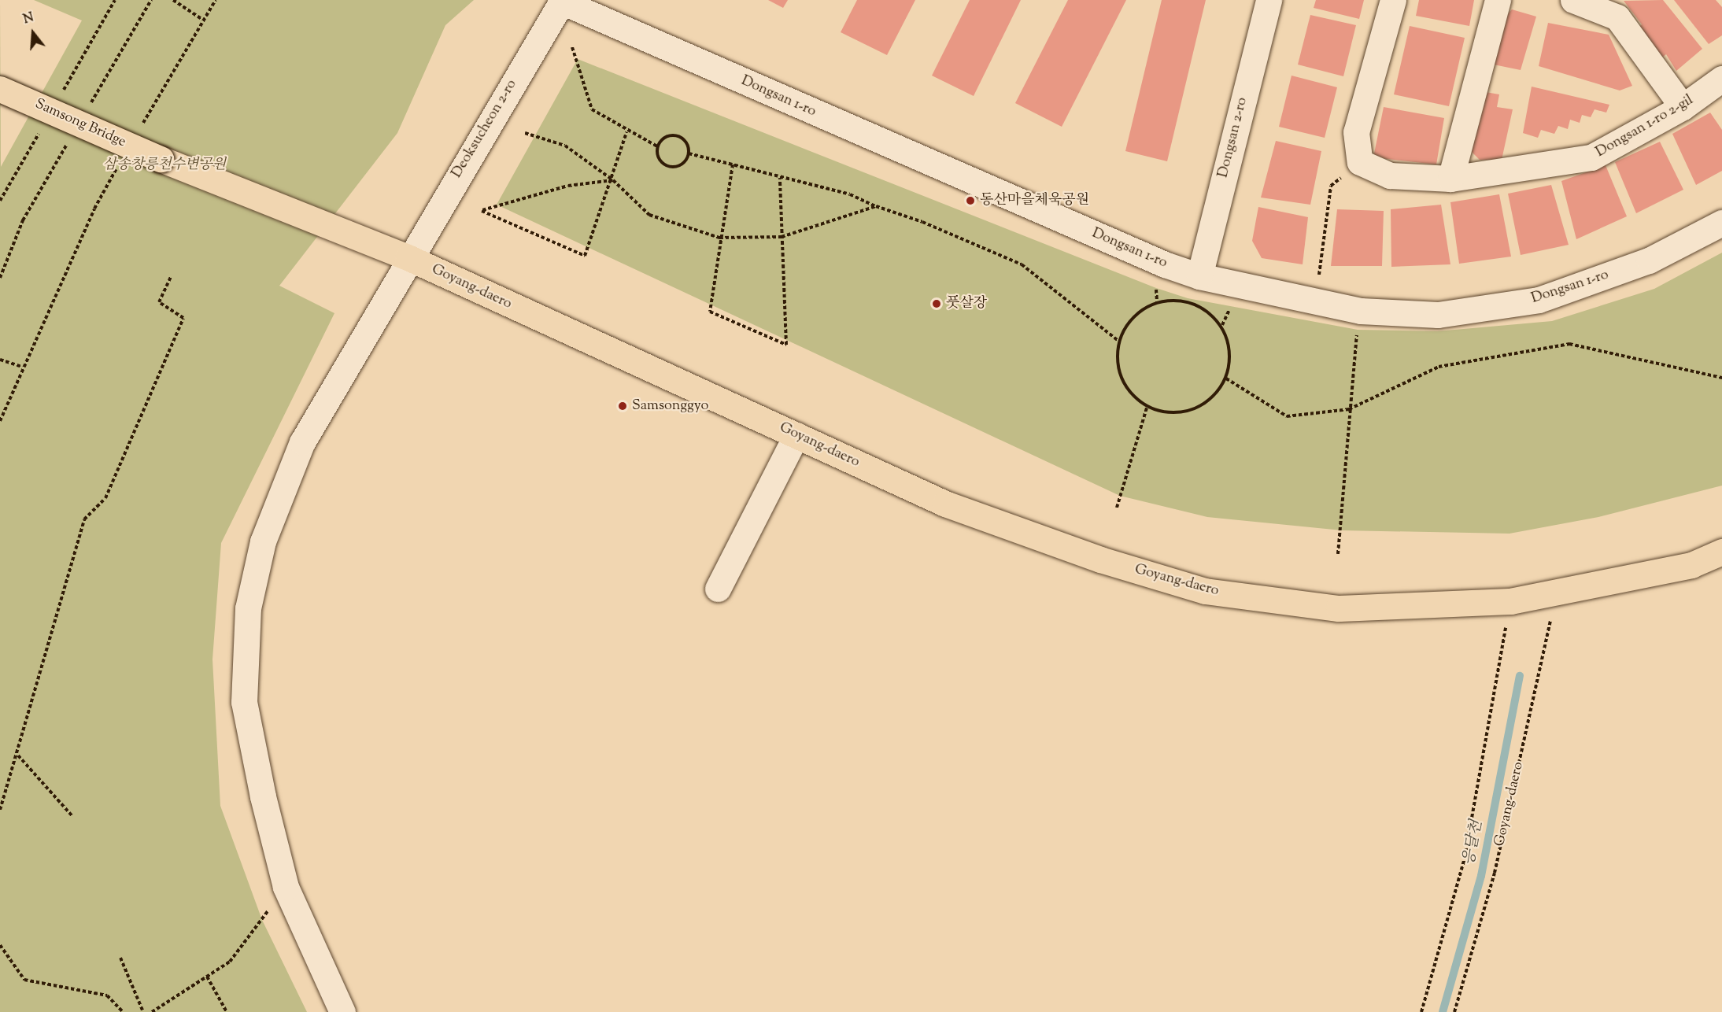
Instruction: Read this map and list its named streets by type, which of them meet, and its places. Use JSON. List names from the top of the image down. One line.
{"streets":{"main road":["Samsong Bridge","Goyang-daero"],"street":["Dongsan 1-ro","Dongsan 1-ro 2-gil","Deoksucheon 2-ro","Dongsan 2-ro"]},"crossings":[["Dongsan 1-ro","Deoksucheon 2-ro"],["Dongsan 1-ro","Dongsan 2-ro"],["Samsong Bridge","Goyang-daero"],["Deoksucheon 2-ro","Goyang-daero"]],"water":["응달천"],"parks":["삼송창릉천수변공원"],"places":["동산마을체욱공원","풋살장","Samsonggyo"],"north":"top"}
